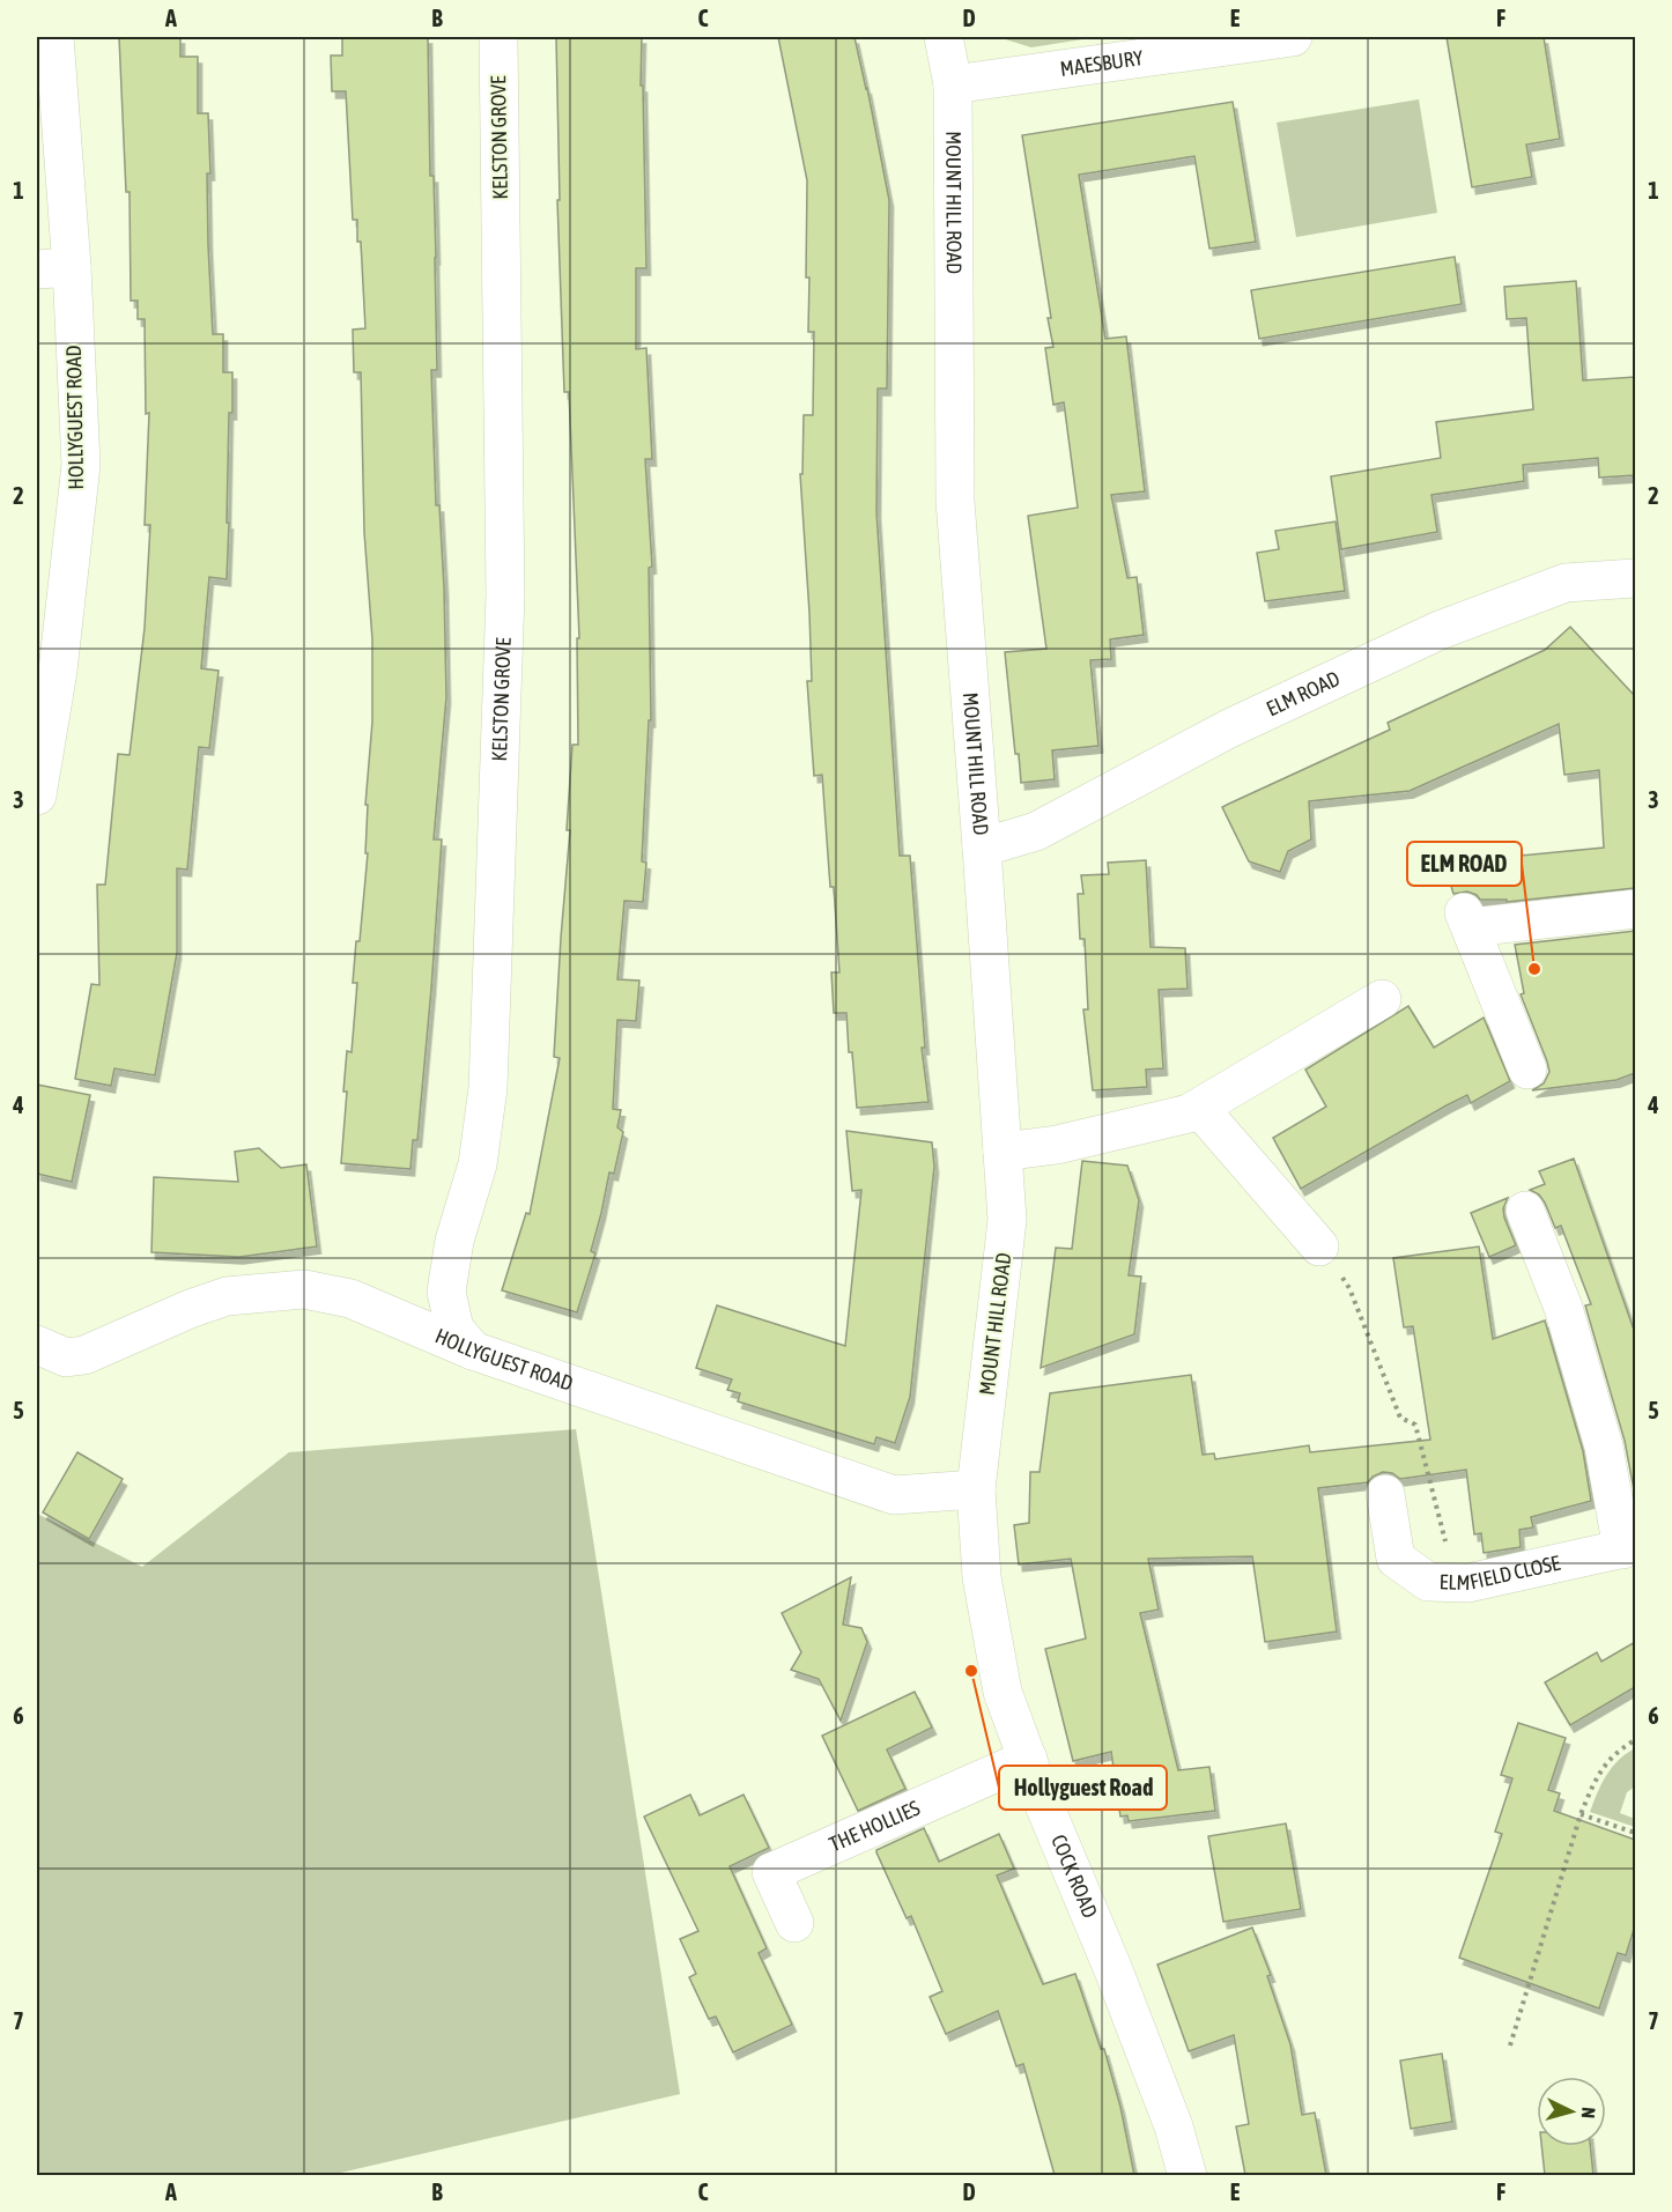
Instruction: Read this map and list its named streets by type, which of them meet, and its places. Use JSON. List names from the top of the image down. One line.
{"streets":{"street":["MAESBURY","KELSTON GROVE","MOUNT HILL ROAD","HOLLYGUEST ROAD","ELM ROAD","ELMFIELD CLOSE","THE HOLLIES","COCK ROAD"]},"crossings":[["MAESBURY","MOUNT HILL ROAD"],["KELSTON GROVE","HOLLYGUEST ROAD"],["MOUNT HILL ROAD","HOLLYGUEST ROAD"],["MOUNT HILL ROAD","ELM ROAD"],["MOUNT HILL ROAD","COCK ROAD"],["HOLLYGUEST ROAD","COCK ROAD"],["THE HOLLIES","COCK ROAD"]],"places":["ELM ROAD","Hollyguest Road"],"north":"right","grid":{"columns":["A","B","C","D","E","F"],"rows":["1","2","3","4","5","6","7"]}}
